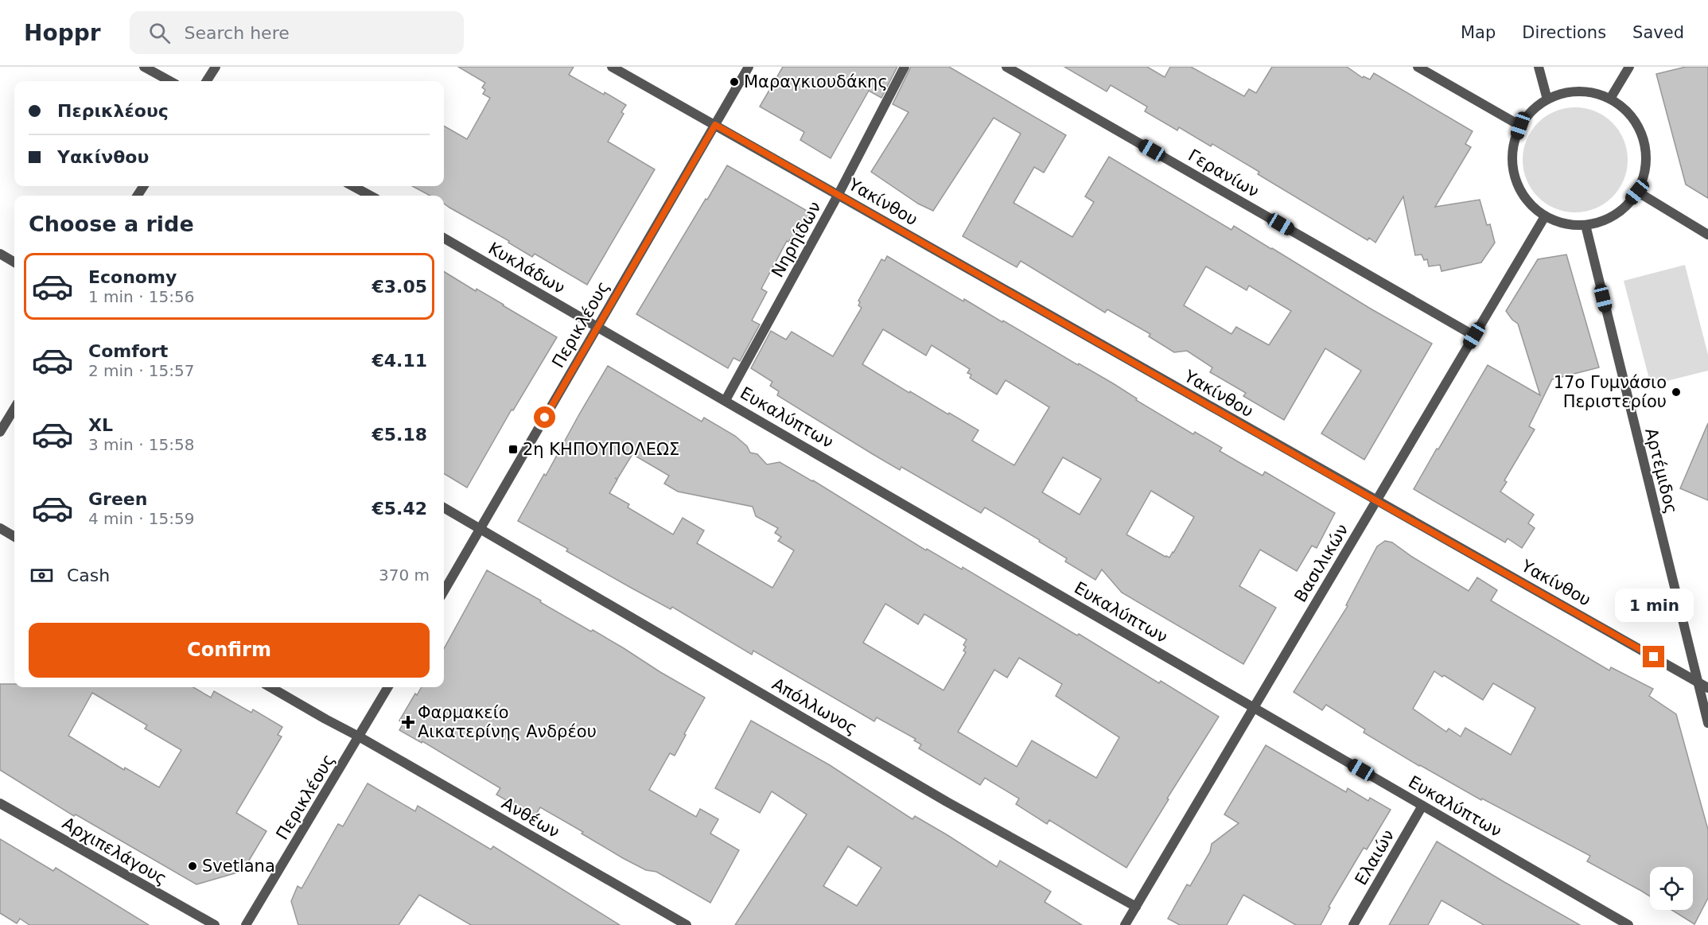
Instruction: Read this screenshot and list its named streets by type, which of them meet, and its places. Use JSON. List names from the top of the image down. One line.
{"streets":{"street":["Γερανίων","Υακίνθου","Νηρηίδων","Κυκλάδων","Περικλέους","Ευκαλύπτων","Αρτέμιδος","Βασιλικών","Απόλλωνος","Ανθέων","Αρχιπελάγους","Ελαιών"]},"crossings":[["Γερανίων","Βασιλικών"],["Υακίνθου","Νηρηίδων"],["Υακίνθου","Περικλέους"],["Υακίνθου","Αρτέμιδος"],["Υακίνθου","Βασιλικών"],["Νηρηίδων","Ευκαλύπτων"],["Κυκλάδων","Περικλέους"],["Κυκλάδων","Ευκαλύπτων"],["Περικλέους","Ευκαλύπτων"],["Περικλέους","Απόλλωνος"],["Περικλέους","Ανθέων"],["Ευκαλύπτων","Βασιλικών"],["Ευκαλύπτων","Ελαιών"],["Αρτέμιδος","Βασιλικών"],["Βασιλικών","Απόλλωνος"]],"places":{"other":["Μαραγκιουδάκης","17ο Γυμνάσιο Περιστερίου","Svetlana"],"transit":["2η ΚΗΠΟΥΠΟΛΕΩΣ"],"health":["Φαρμακείο Αικατερίνης Ανδρέου"]},"page":{"header":"Hoppr","search":"Search here","nav":["Map","Directions","Saved"],"banner":["Περικλέους","Υακίνθου"],"heading":"Choose a ride","list":[{"name":"Economy","note":"1 min · 15:56","value":"€3.05"},{"name":"Comfort","note":"2 min · 15:57","value":"€4.11"},{"name":"XL","note":"3 min · 15:58","value":"€5.18"},{"name":"Green","note":"4 min · 15:59","value":"€5.42"}],"pay":["Cash","370 m"],"bubble":"1 min","buttons":"Confirm"}}
